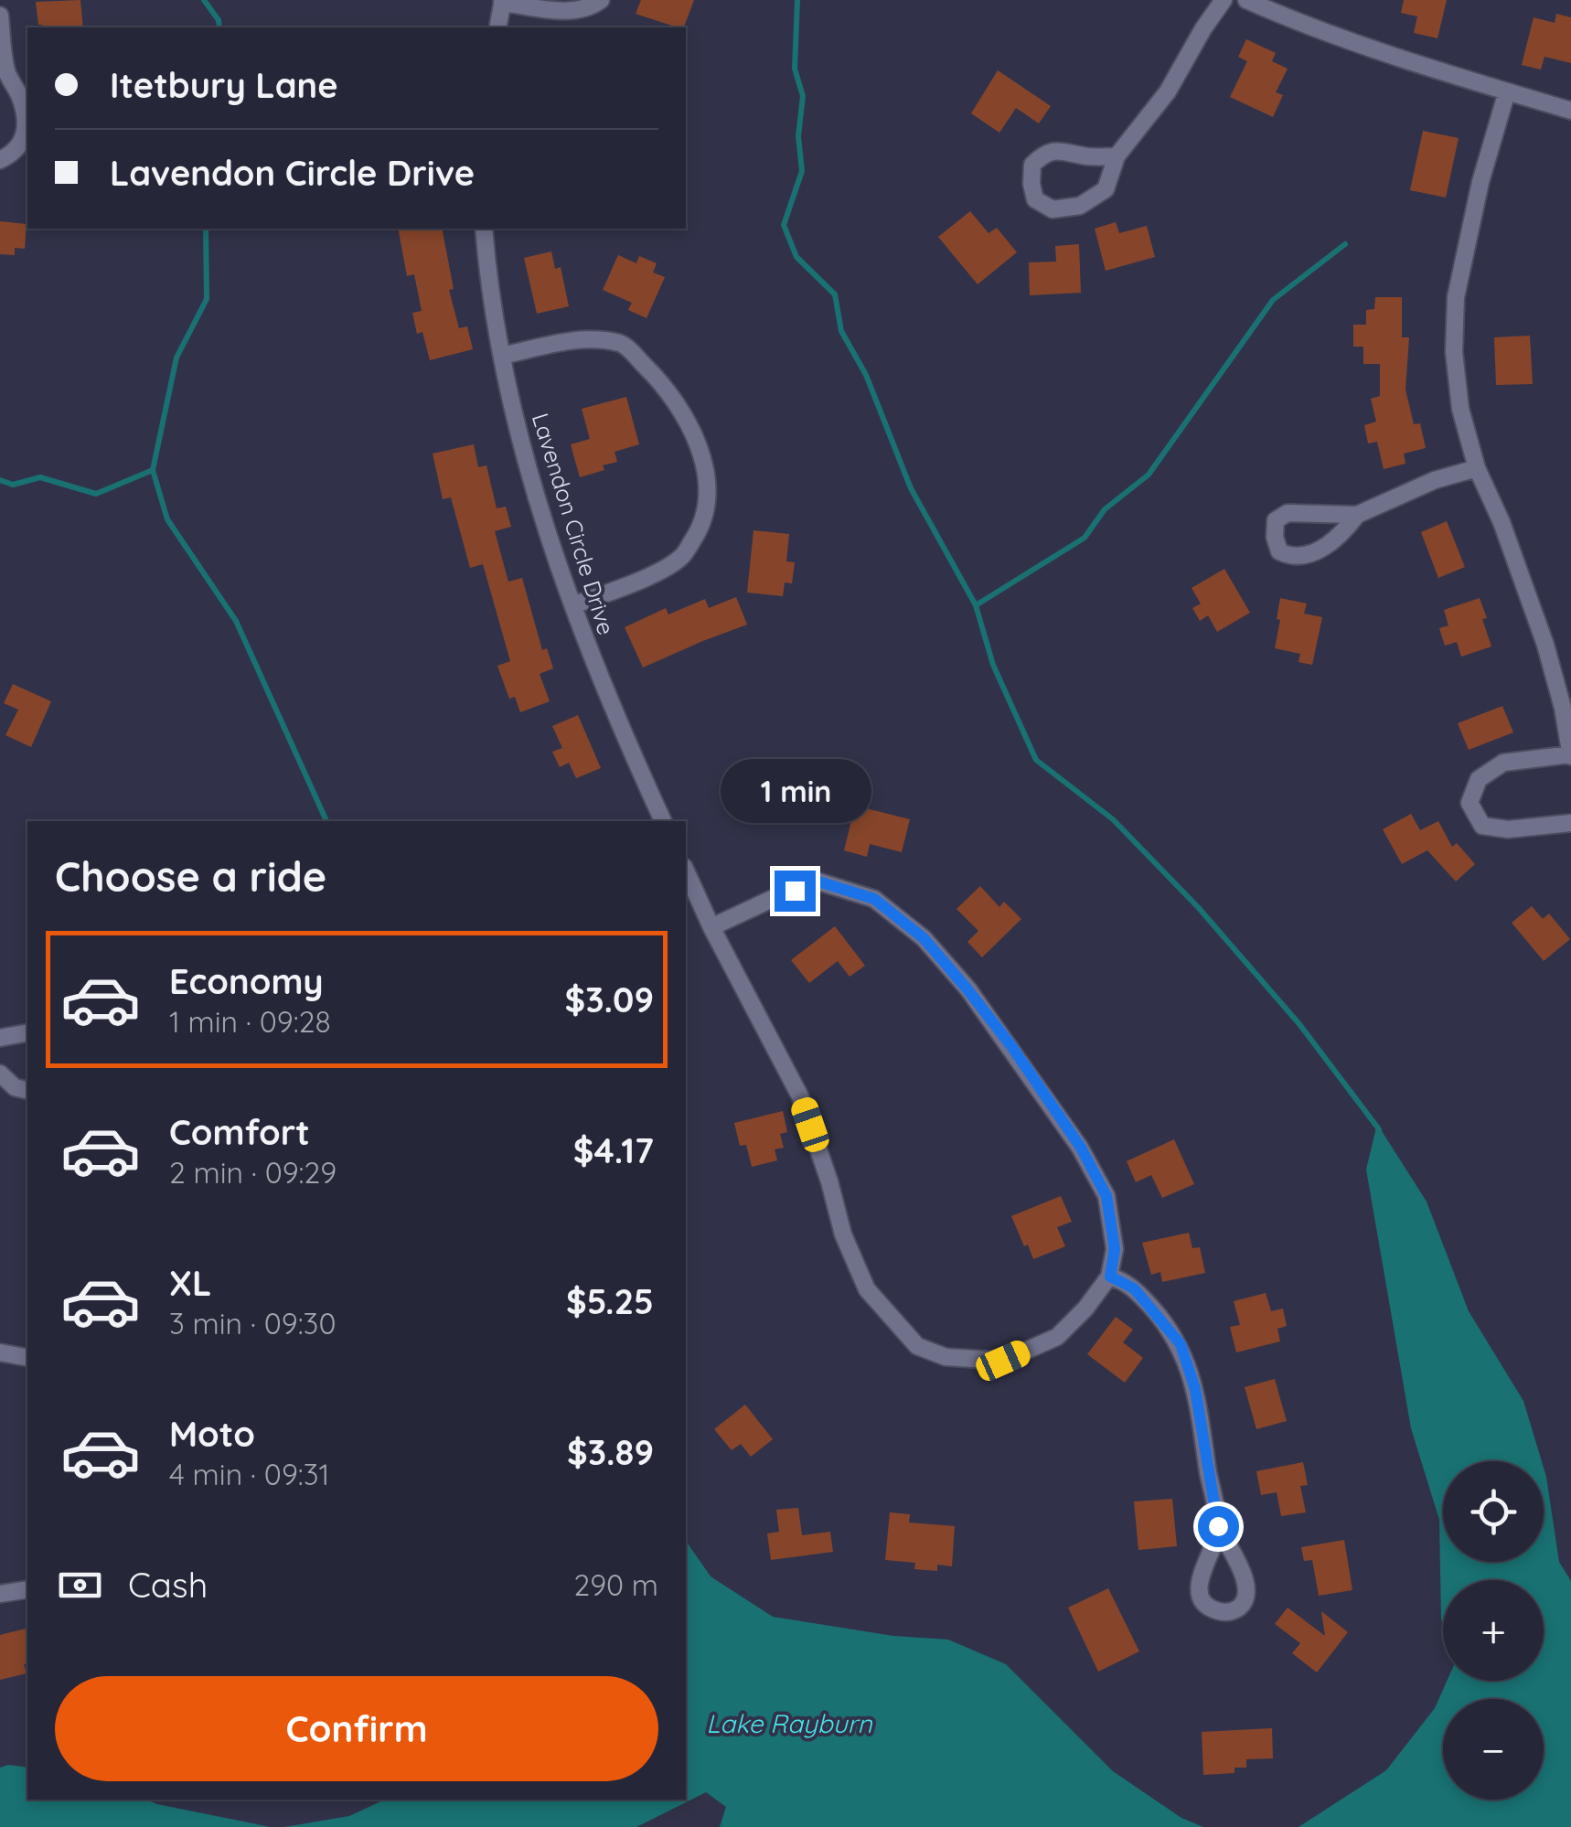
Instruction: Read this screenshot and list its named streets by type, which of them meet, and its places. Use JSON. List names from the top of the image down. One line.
{"streets":{"street":["Lavendon Circle Drive"]},"water":["Lake Rayburn"],"page":{"banner":["Itetbury Lane","Lavendon Circle Drive"],"bubble":"1 min","heading":"Choose a ride","list":[{"name":"Economy","note":"1 min · 09:28","value":"$3.09"},{"name":"Comfort","note":"2 min · 09:29","value":"$4.17"},{"name":"XL","note":"3 min · 09:30","value":"$5.25"},{"name":"Moto","note":"4 min · 09:31","value":"$3.89"}],"map_buttons":["+","−"],"pay":["Cash","290 m"],"buttons":"Confirm"}}
